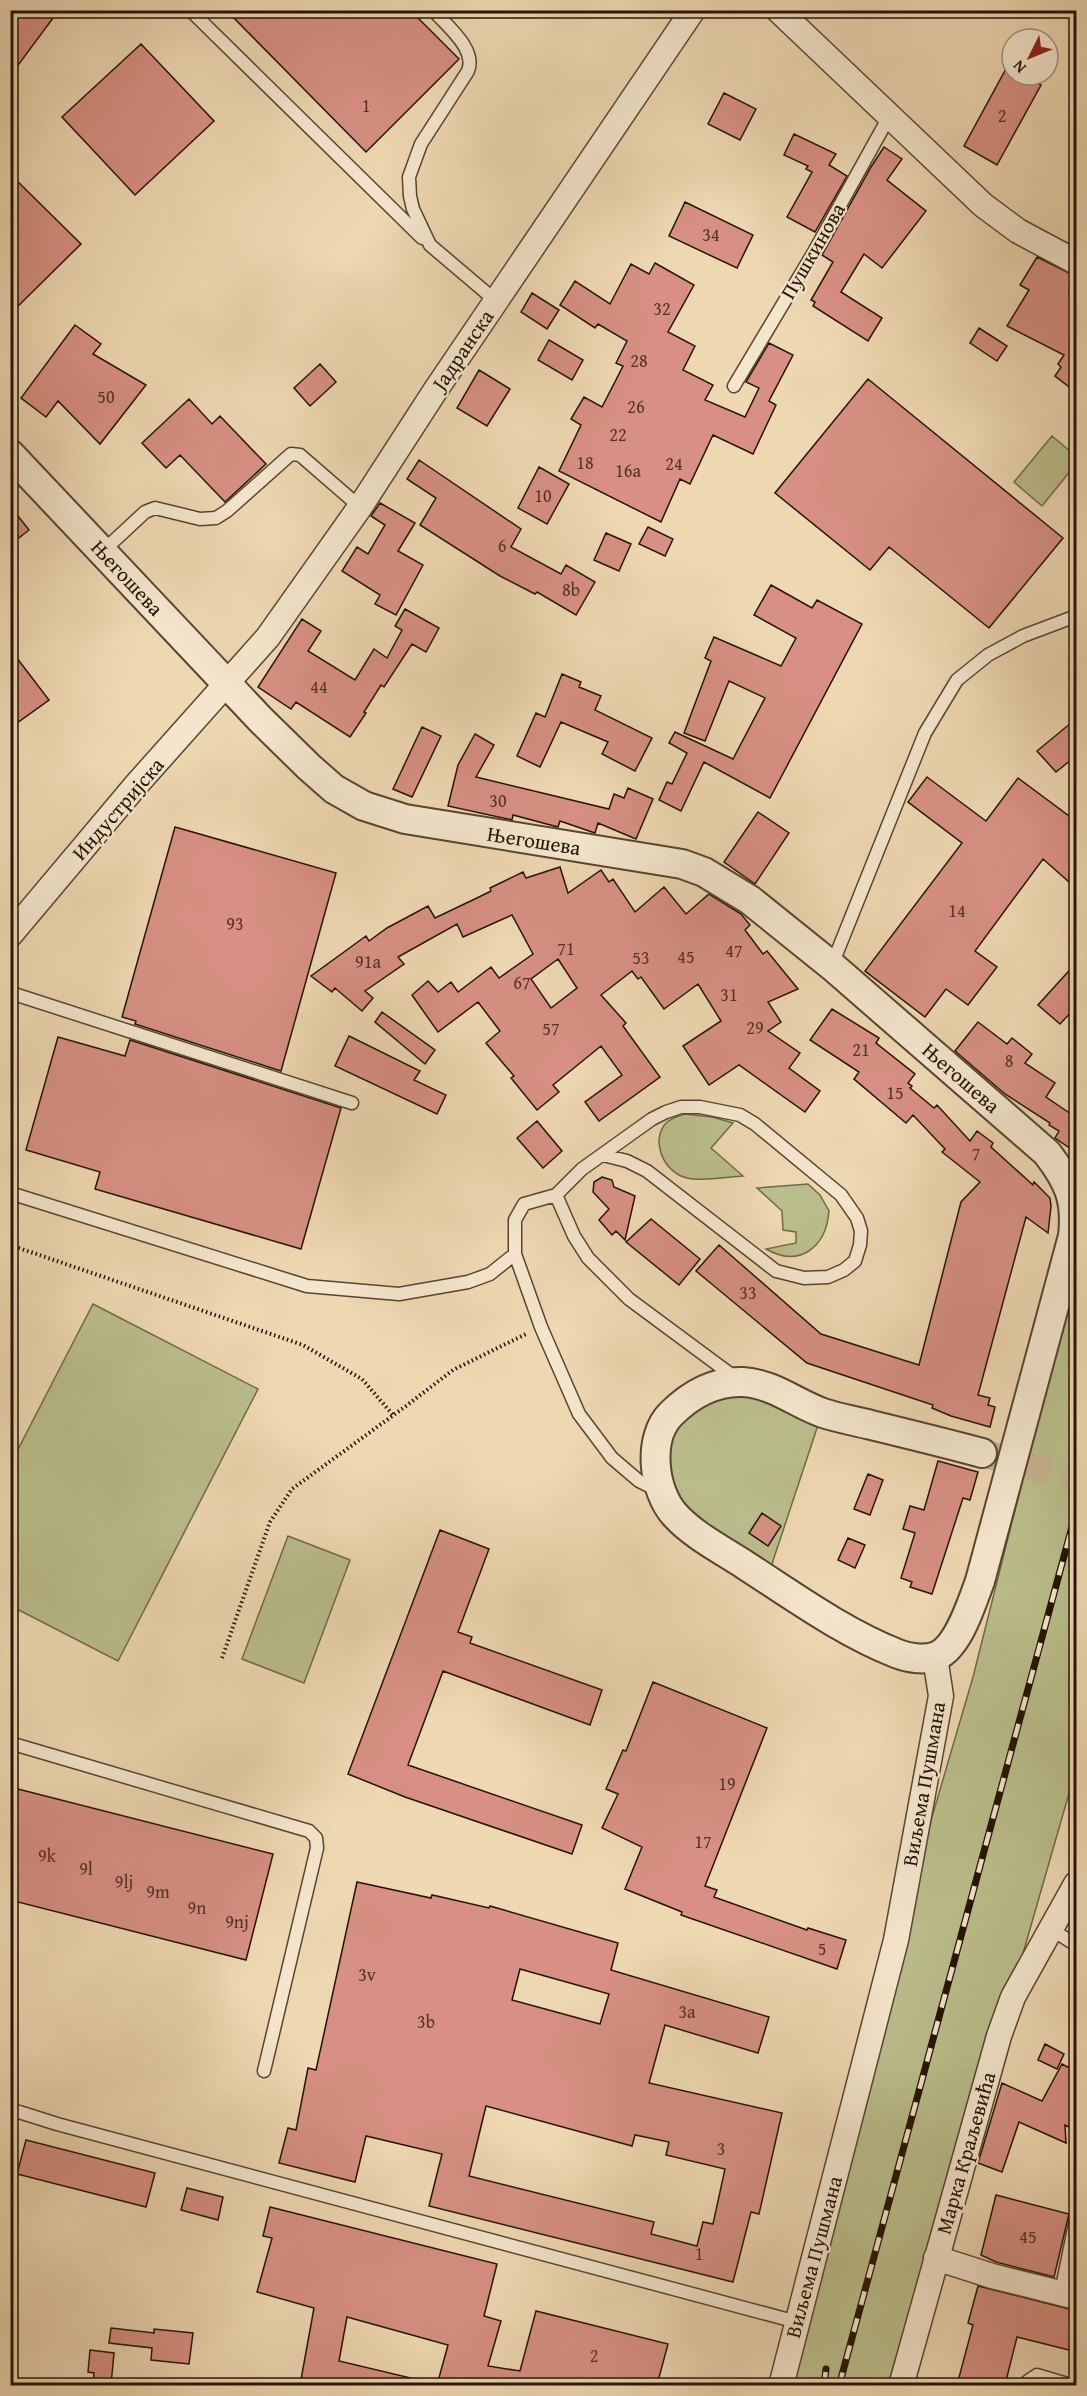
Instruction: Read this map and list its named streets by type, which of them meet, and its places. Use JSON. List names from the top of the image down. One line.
{"streets":{"street":["Јадранска","Његошева","Индустријска","Виљема Пушмана","Марка Краљевића"],"lane":["Пушкинова"]},"crossings":[["Јадранска","Његошева"],["Јадранска","Индустријска"],["Његошева","Индустријска"]],"house_numbers":["1","2","34","32","28","50","26","22","18","24","16a","10","6","8b","44","30","14","93","71","47","45","53","91a","67","31","29","57","21","8","15","7","33","19","17","9k","9l","9lj","9m","9n","9nj","5","3v","3a","3b","3","45","1","2"],"north":"bottom left"}
